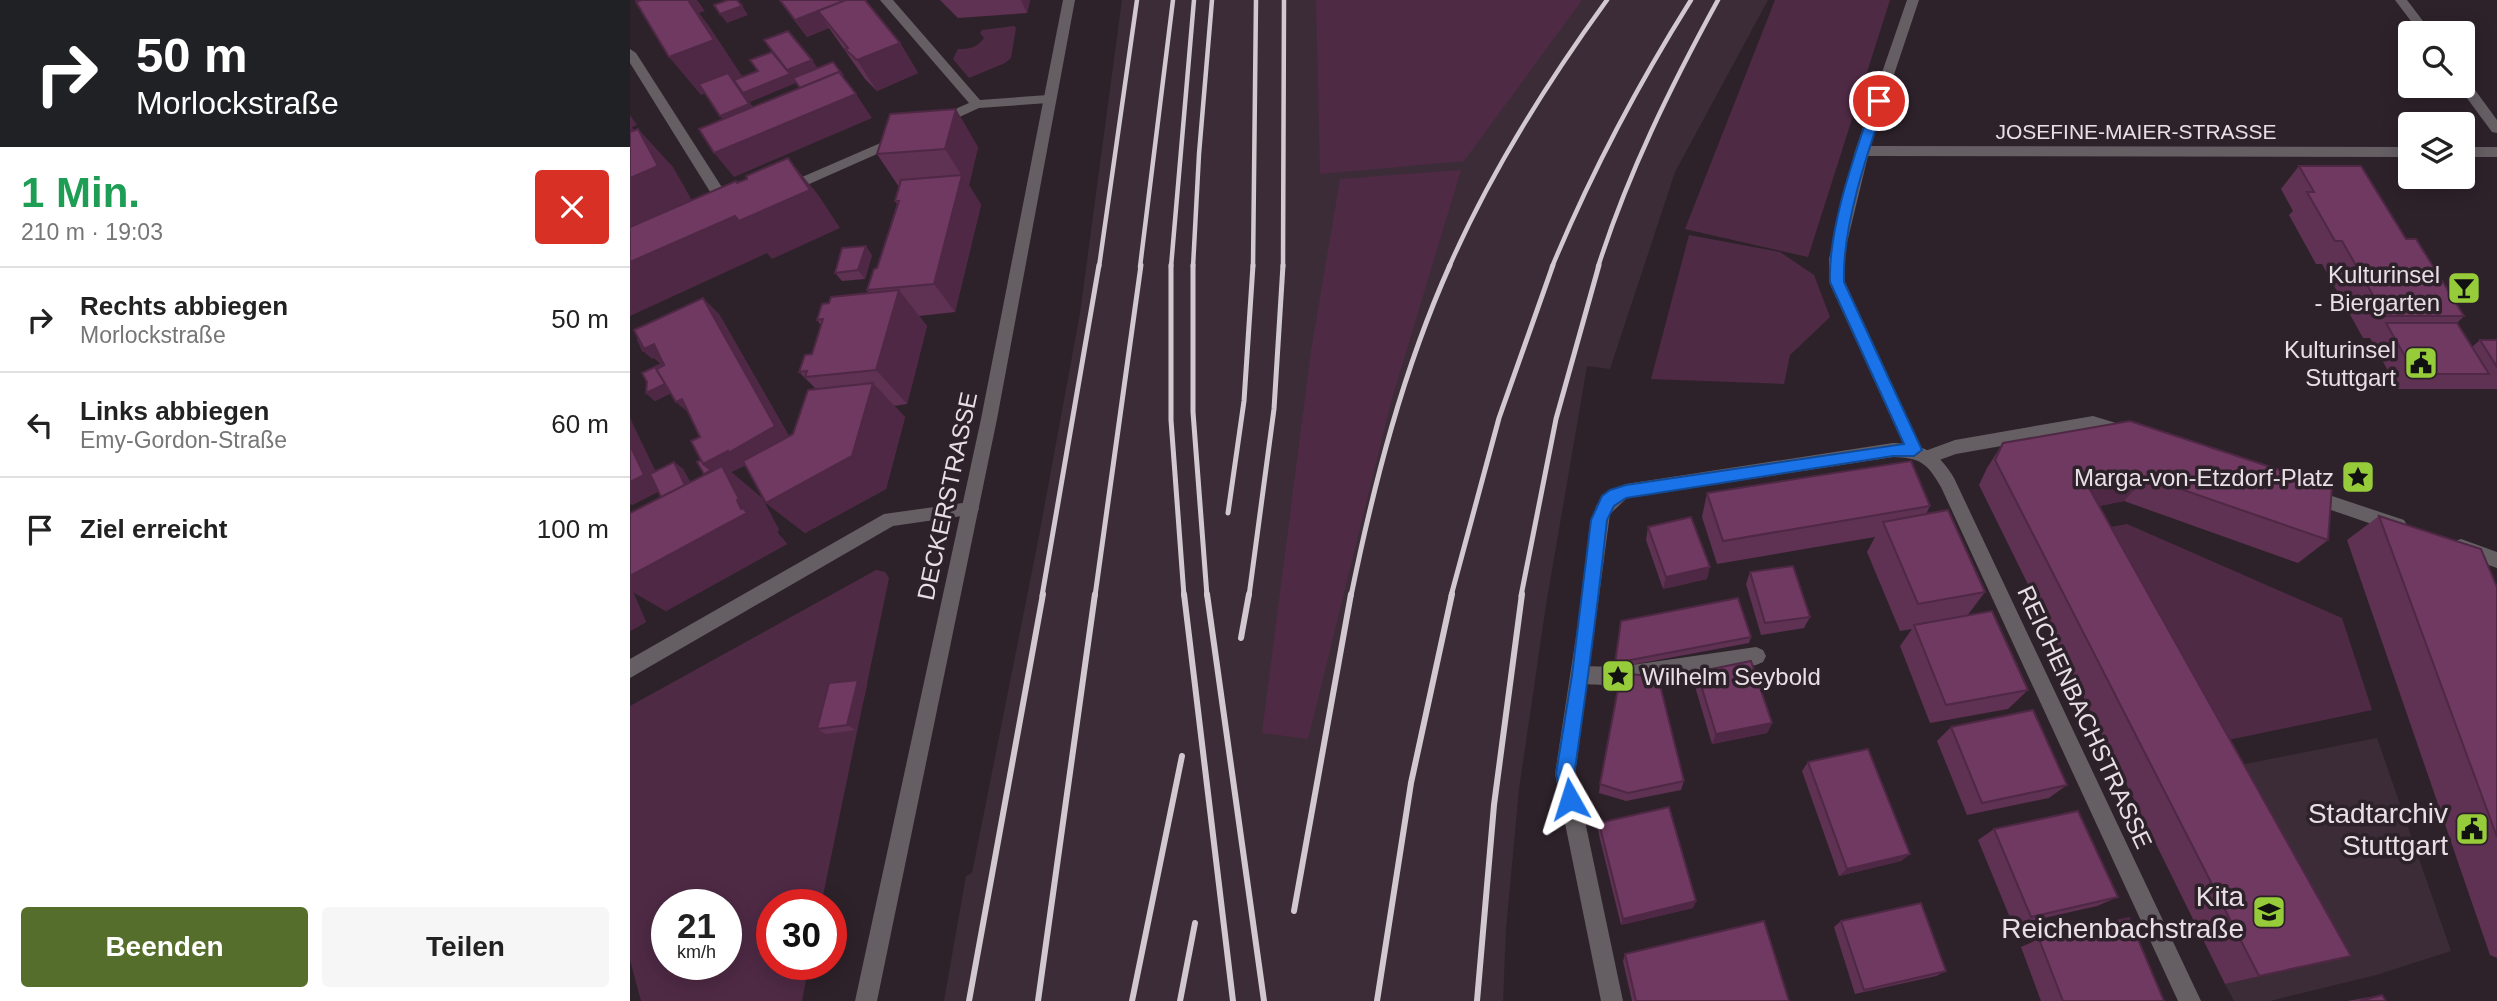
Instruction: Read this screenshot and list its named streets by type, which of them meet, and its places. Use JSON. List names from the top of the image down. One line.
{"streets":{"street":["JOSEFINE-MAIER-STRASSE","DECKERSTRASSE","REICHENBACHSTRASSE"]},"crossings":[["JOSEFINE-MAIER-STRASSE","REICHENBACHSTRASSE"]],"places":{"bar":["Kulturinsel - Biergarten"],"public building":["Kulturinsel Stuttgart","Stadtarchiv Stuttgart"],"place":["Marga-von-Etzdorf-Platz","Wilhelm Seybold"],"school or university":["Kita Reichenbachstraße"]},"page":{"turn":["50 m","Morlockstraße"],"heading":["1 Min.","210 m · 19:03"],"list":[{"name":"Rechts abbiegen","note":"Morlockstraße","value":"50 m"},{"name":"Links abbiegen","note":"Emy-Gordon-Straße","value":"60 m"},{"name":"Ziel erreicht","value":"100 m"}],"speed":"21 km/h","limit":"30","buttons":["Beenden","Teilen"]}}
